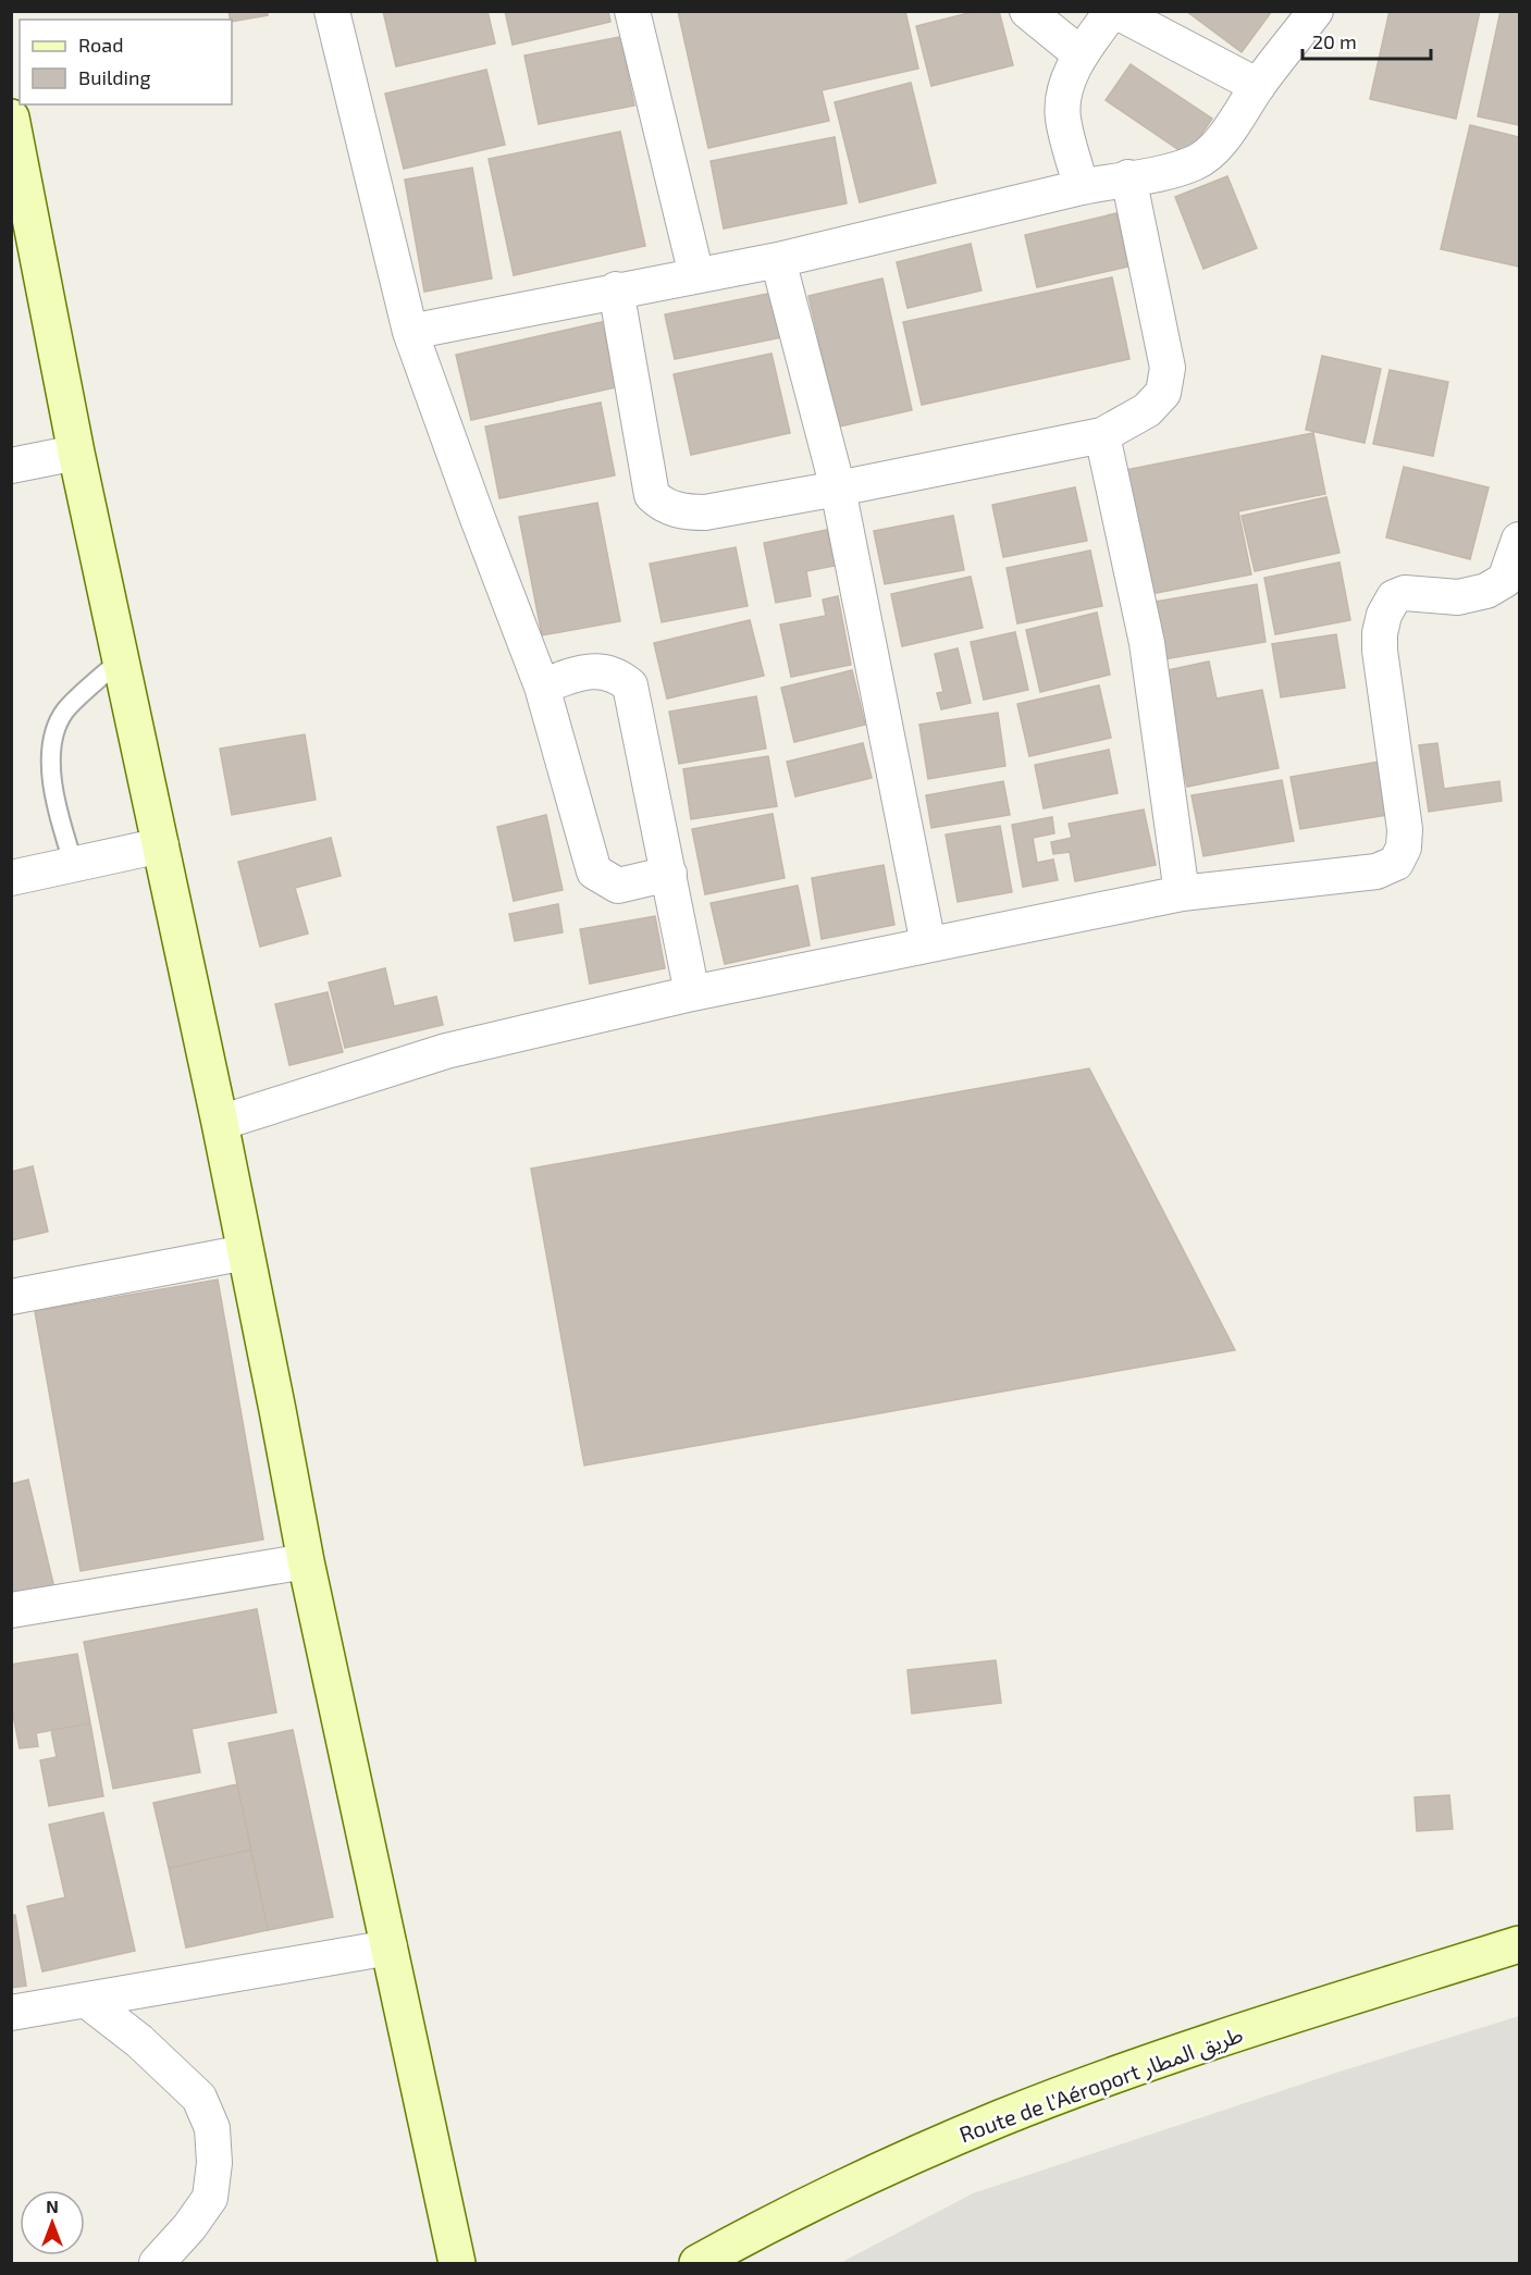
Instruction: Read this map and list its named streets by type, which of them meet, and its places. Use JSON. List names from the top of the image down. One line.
{"streets":{"street":["Route de l'Aéroport طريق المطار"]},"legend":["Road","Building"],"scale_bar":"20 m","north":"top"}
